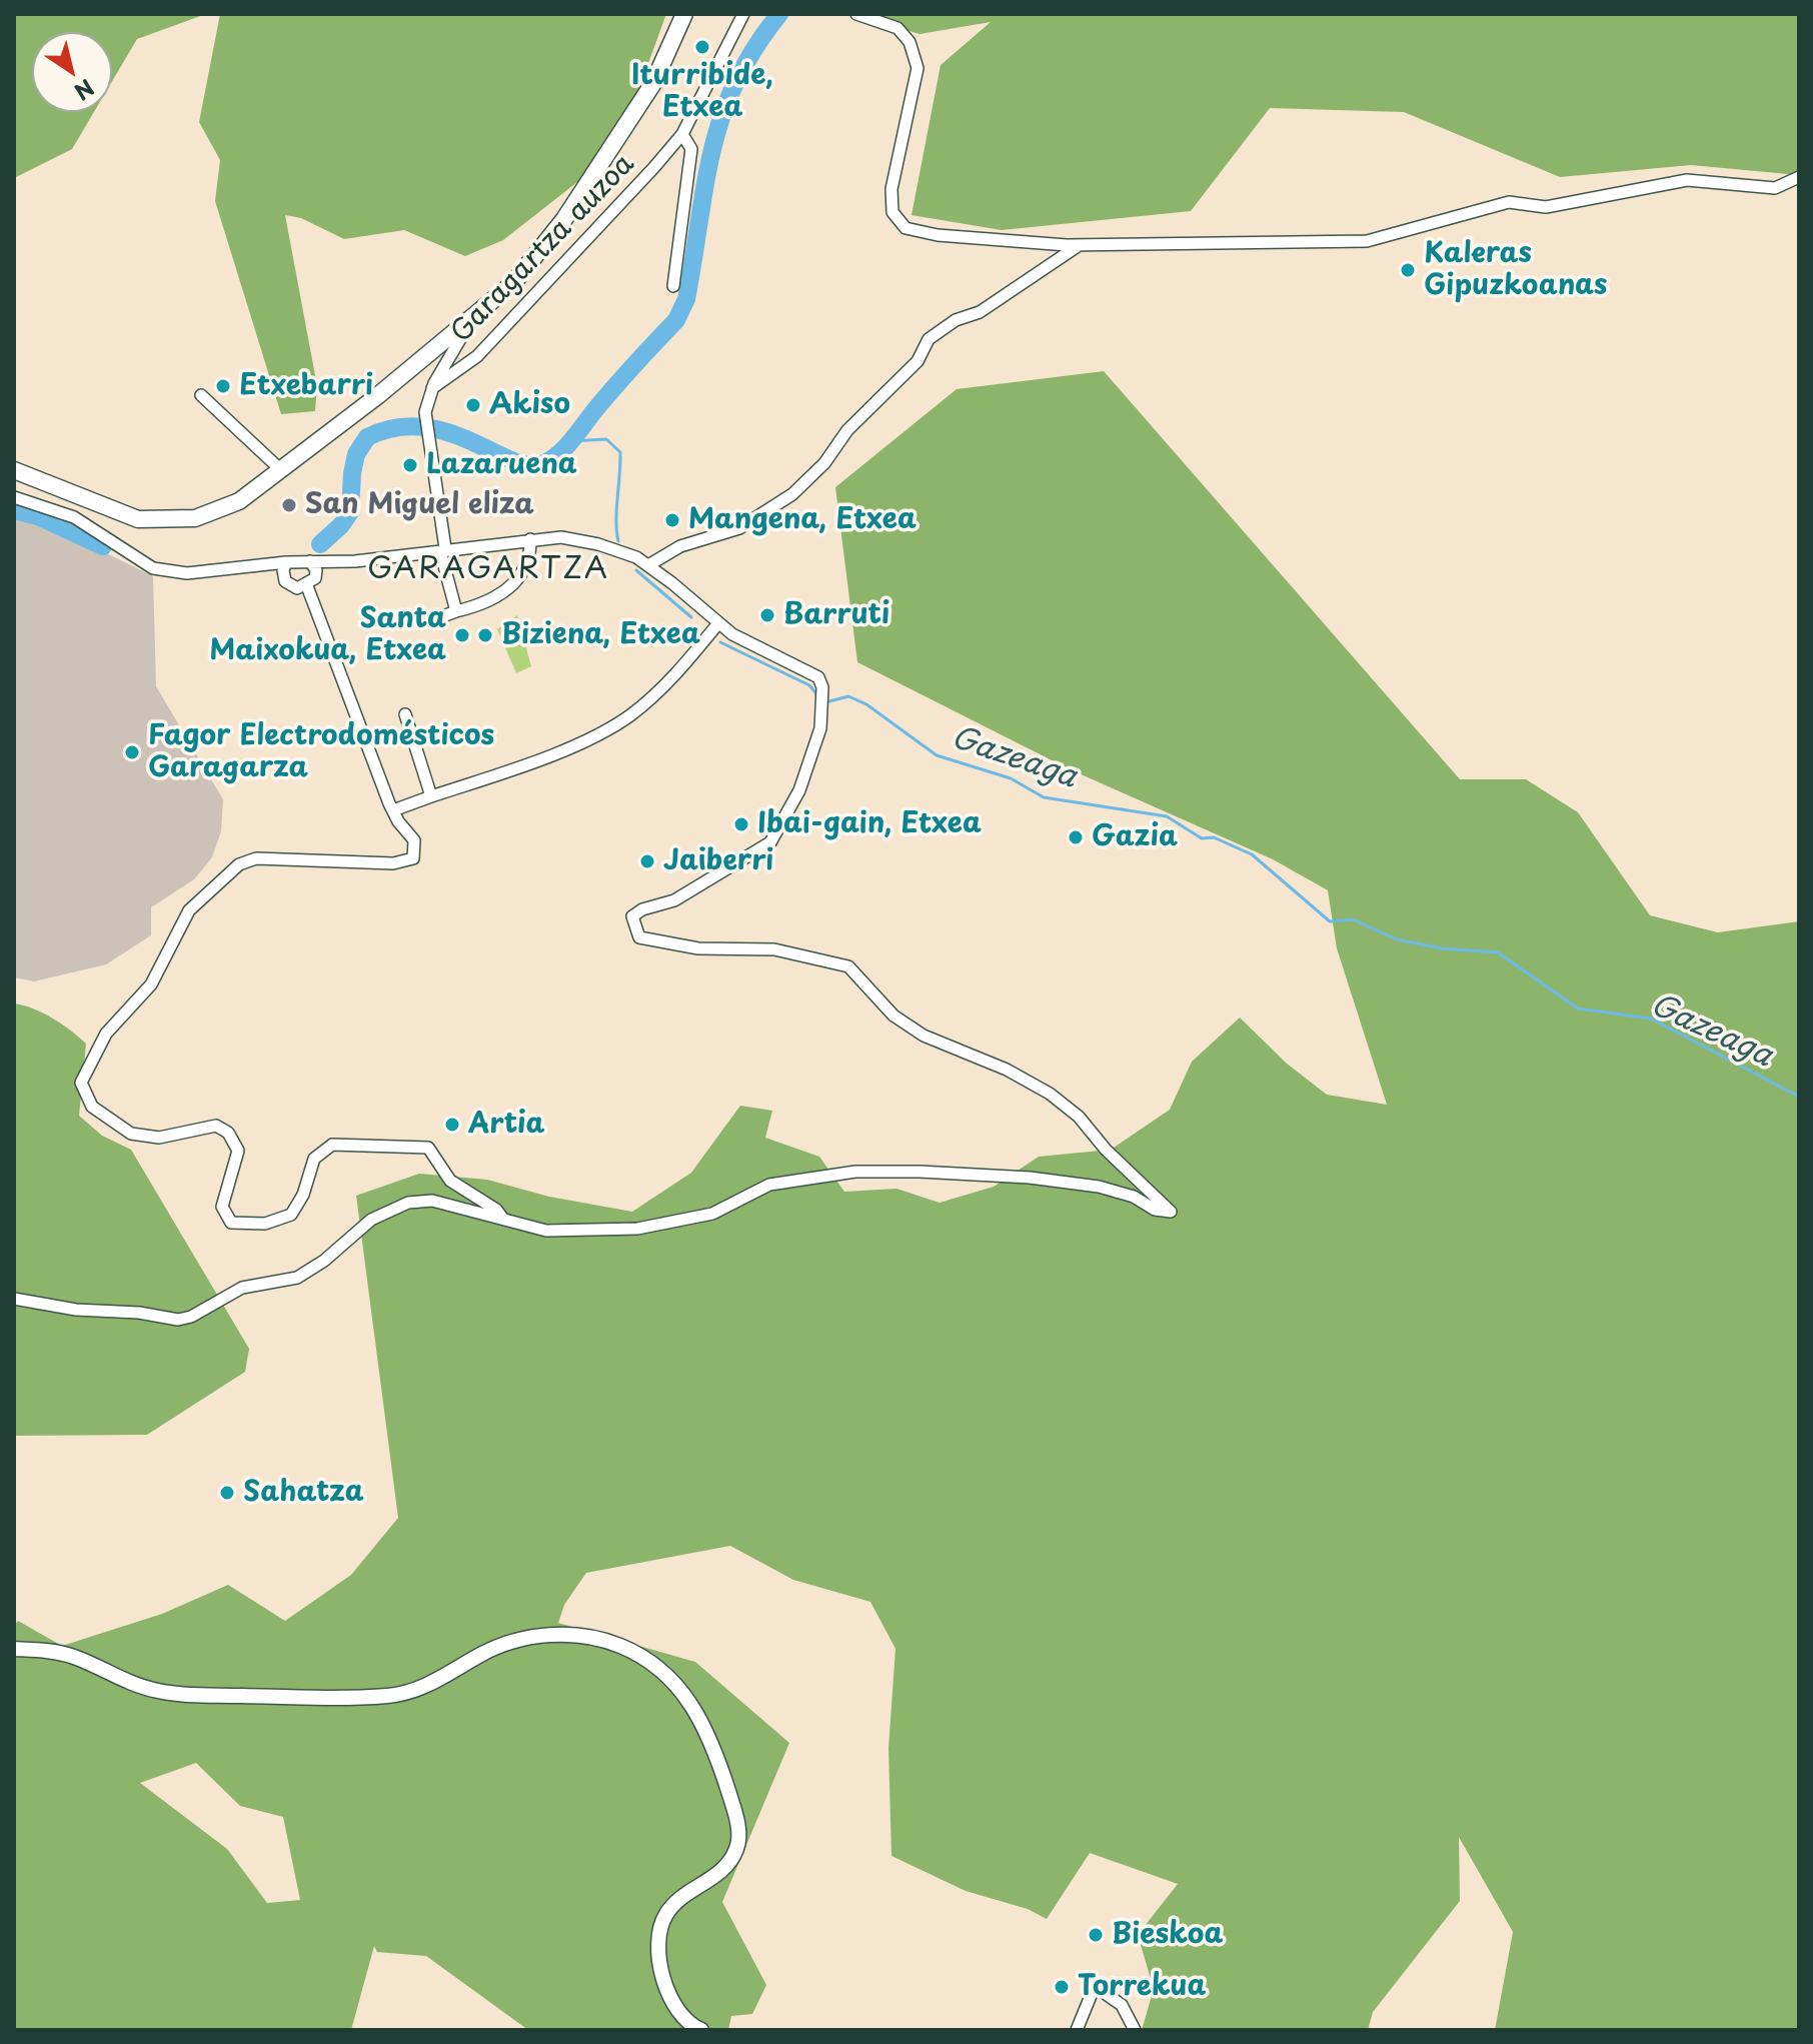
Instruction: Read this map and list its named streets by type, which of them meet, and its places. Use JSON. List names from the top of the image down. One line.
{"streets":{"street":["Garagartza auzoa"]},"districts":["GARAGARTZA"],"water":["Gazeaga"],"places":["Iturribide, Etxea","Kaleras Gipuzkoanas","Etxebarri","Akiso","Lazaruena","San Miguel eliza","Mangena, Etxea","Barruti","Santa Maixokua, Etxea","Biziena, Etxea","Fagor Electrodomésticos Garagarza","Ibai-gain, Etxea","Gazia","Jaiberri","Artia","Sahatza","Bieskoa","Torrekua"],"north":"bottom right"}
